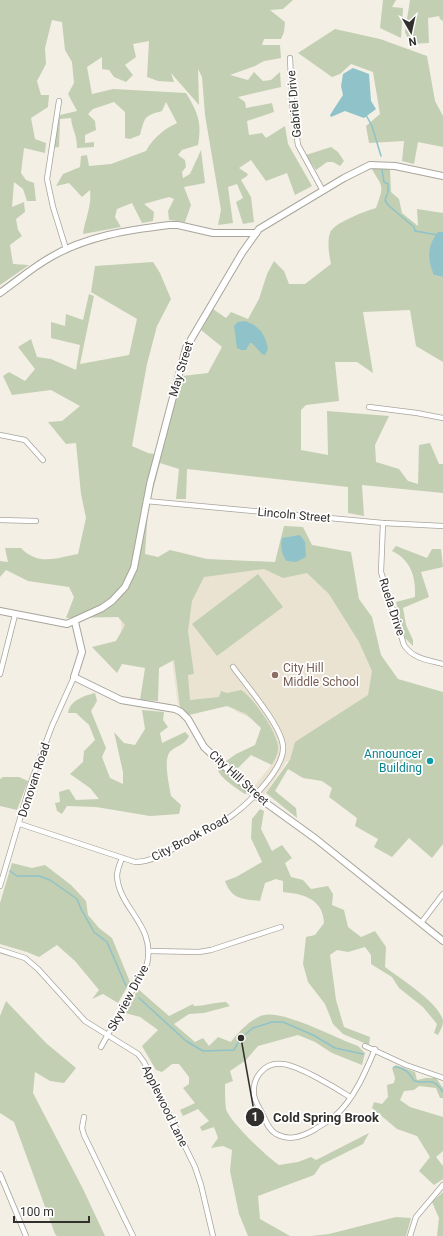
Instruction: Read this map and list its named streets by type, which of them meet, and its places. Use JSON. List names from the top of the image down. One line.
{"streets":{"street":["Gabriel Drive","May Street","Lincoln Street","Ruela Drive","City Hill Street","Donovan Road","City Brook Road","Skyview Drive","Applewood Lane"]},"crossings":[["Gabriel Drive","May Street"],["May Street","Lincoln Street"],["Lincoln Street","Ruela Drive"],["City Hill Street","Donovan Road"],["City Hill Street","City Brook Road"],["Donovan Road","City Brook Road"],["City Brook Road","Skyview Drive"],["Skyview Drive","Applewood Lane"]],"places":["City Hill Middle School","Announcer Building","Cold Spring Brook"],"scale_bar":"100 m","north":"bottom"}
